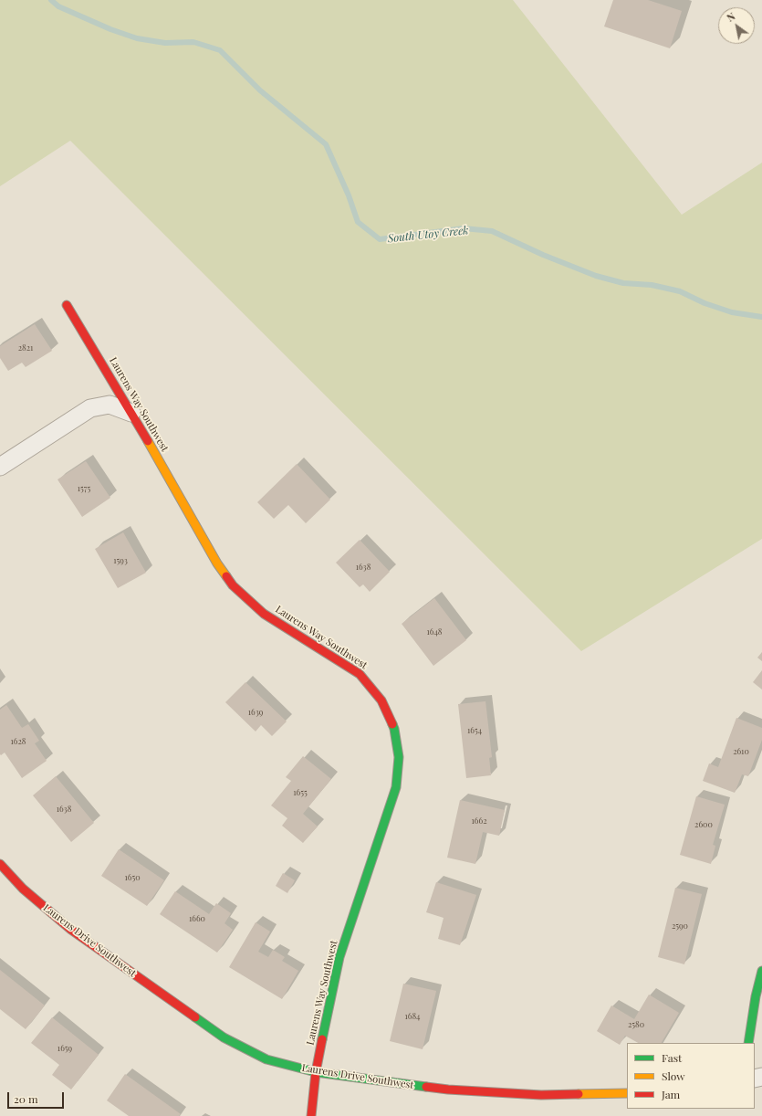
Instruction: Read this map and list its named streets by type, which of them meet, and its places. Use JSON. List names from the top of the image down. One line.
{"streets":{"street":["Laurens Way Southwest","Laurens Drive Southwest"]},"crossings":[["Laurens Way Southwest","Laurens Drive Southwest"]],"water":["South Utoy Creek"],"house_numbers":["2821","1575","1593","1638","1648","1639","1654","1628","2610","1655","1638","1662","2600","1650","1660","2590","1684","2580","1659"],"legend":["Fast","Slow","Jam"],"scale_bar":"20 m","north":"top left"}
